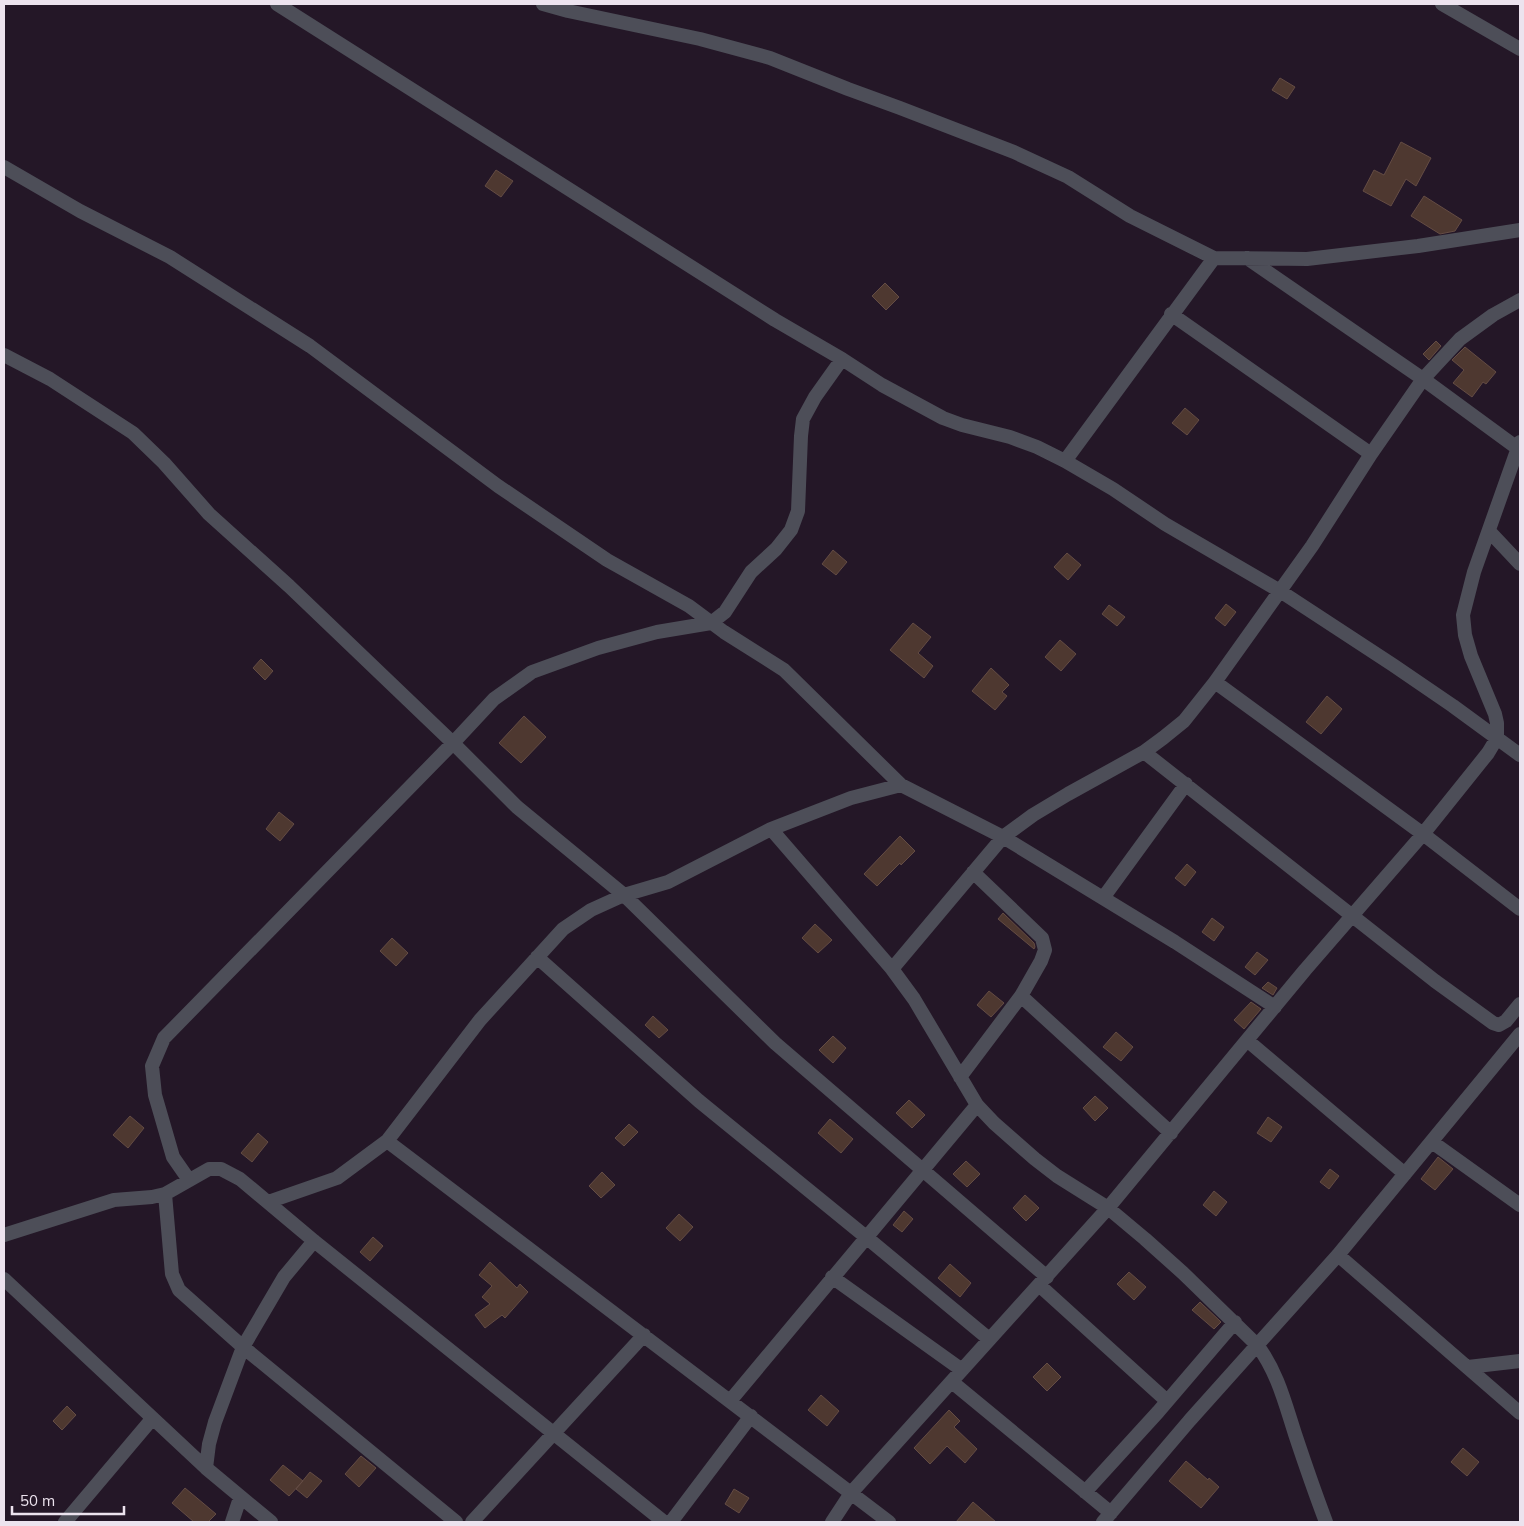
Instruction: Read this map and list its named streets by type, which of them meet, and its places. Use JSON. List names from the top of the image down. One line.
{"scale_bar":"50 m"}
